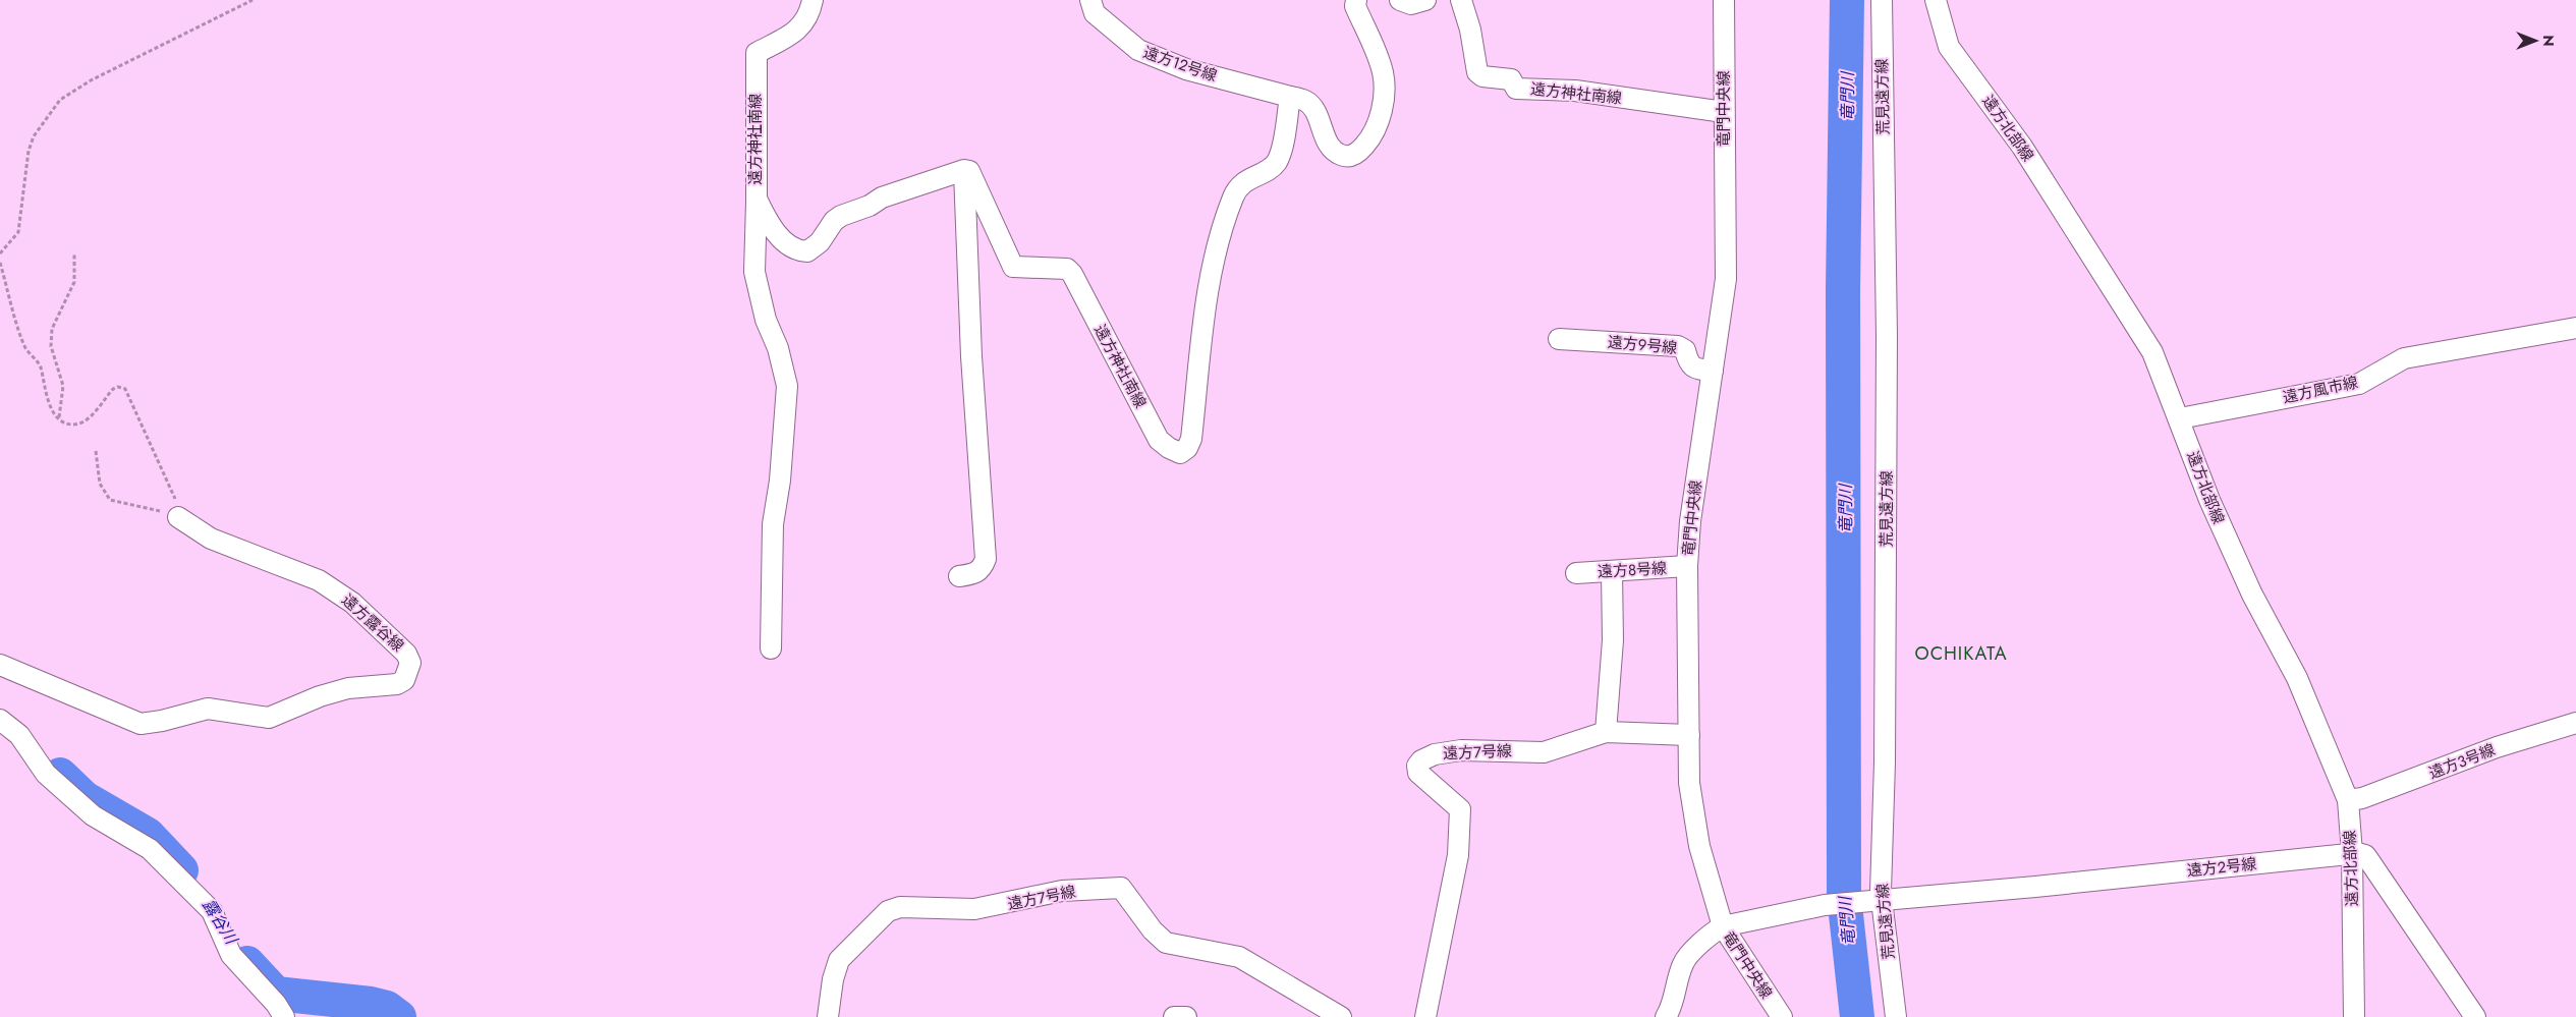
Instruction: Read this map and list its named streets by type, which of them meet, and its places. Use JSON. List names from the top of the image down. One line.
{"streets":{"street":["遠方12号線","遠方神社南線","荒見遠方線","竜門中央線","遠方北部線","遠方9号線","遠方風市線","遠方8号線","遠方露谷線","遠方7号線","遠方3号線","遠方2号線"]},"crossings":[["遠方12号線","遠方神社南線"],["遠方神社南線","竜門中央線"],["荒見遠方線","遠方2号線"],["竜門中央線","遠方9号線"],["竜門中央線","遠方8号線"],["竜門中央線","遠方7号線"],["竜門中央線","遠方2号線"],["遠方北部線","遠方風市線"],["遠方北部線","遠方3号線"],["遠方北部線","遠方2号線"]],"districts":["OCHIKATA"],"water":["竜門川","露谷川"],"north":"right"}
